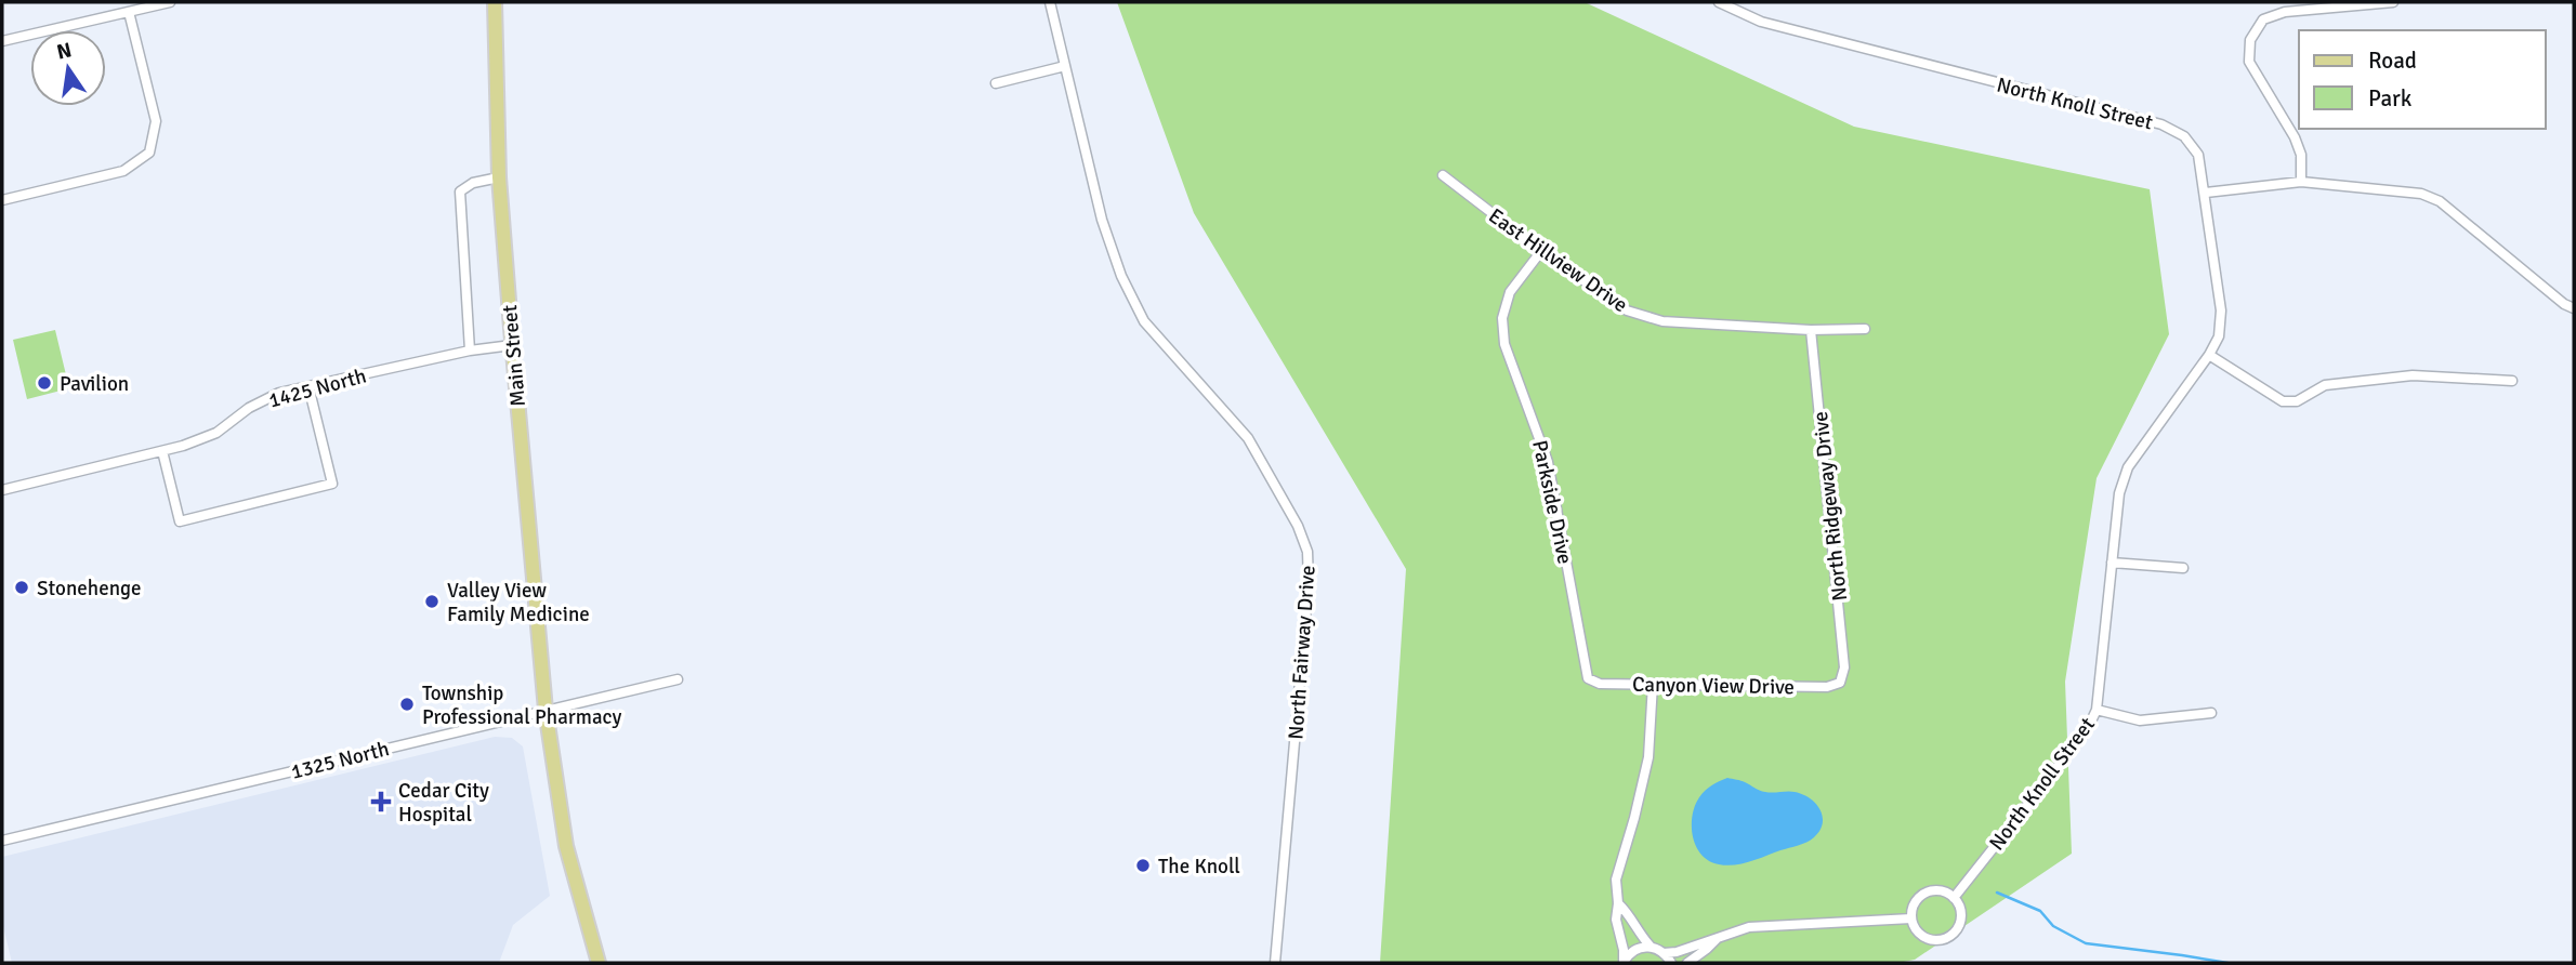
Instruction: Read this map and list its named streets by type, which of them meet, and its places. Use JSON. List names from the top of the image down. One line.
{"streets":{"main road":["Main Street"],"street":["North Knoll Street","East Hillview Drive","1425 North","Parkside Drive","North Ridgeway Drive","North Fairway Drive","Canyon View Drive","1325 North"]},"crossings":[["East Hillview Drive","Parkside Drive"],["East Hillview Drive","North Ridgeway Drive"],["Main Street","1425 North"],["Main Street","1325 North"],["Parkside Drive","Canyon View Drive"],["North Ridgeway Drive","Canyon View Drive"]],"places":{"other":["Pavilion","Stonehenge","Valley View Family Medicine","Township Professional Pharmacy","The Knoll"],"health":["Cedar City Hospital"]},"legend":["Road","Park"],"north":"top"}
